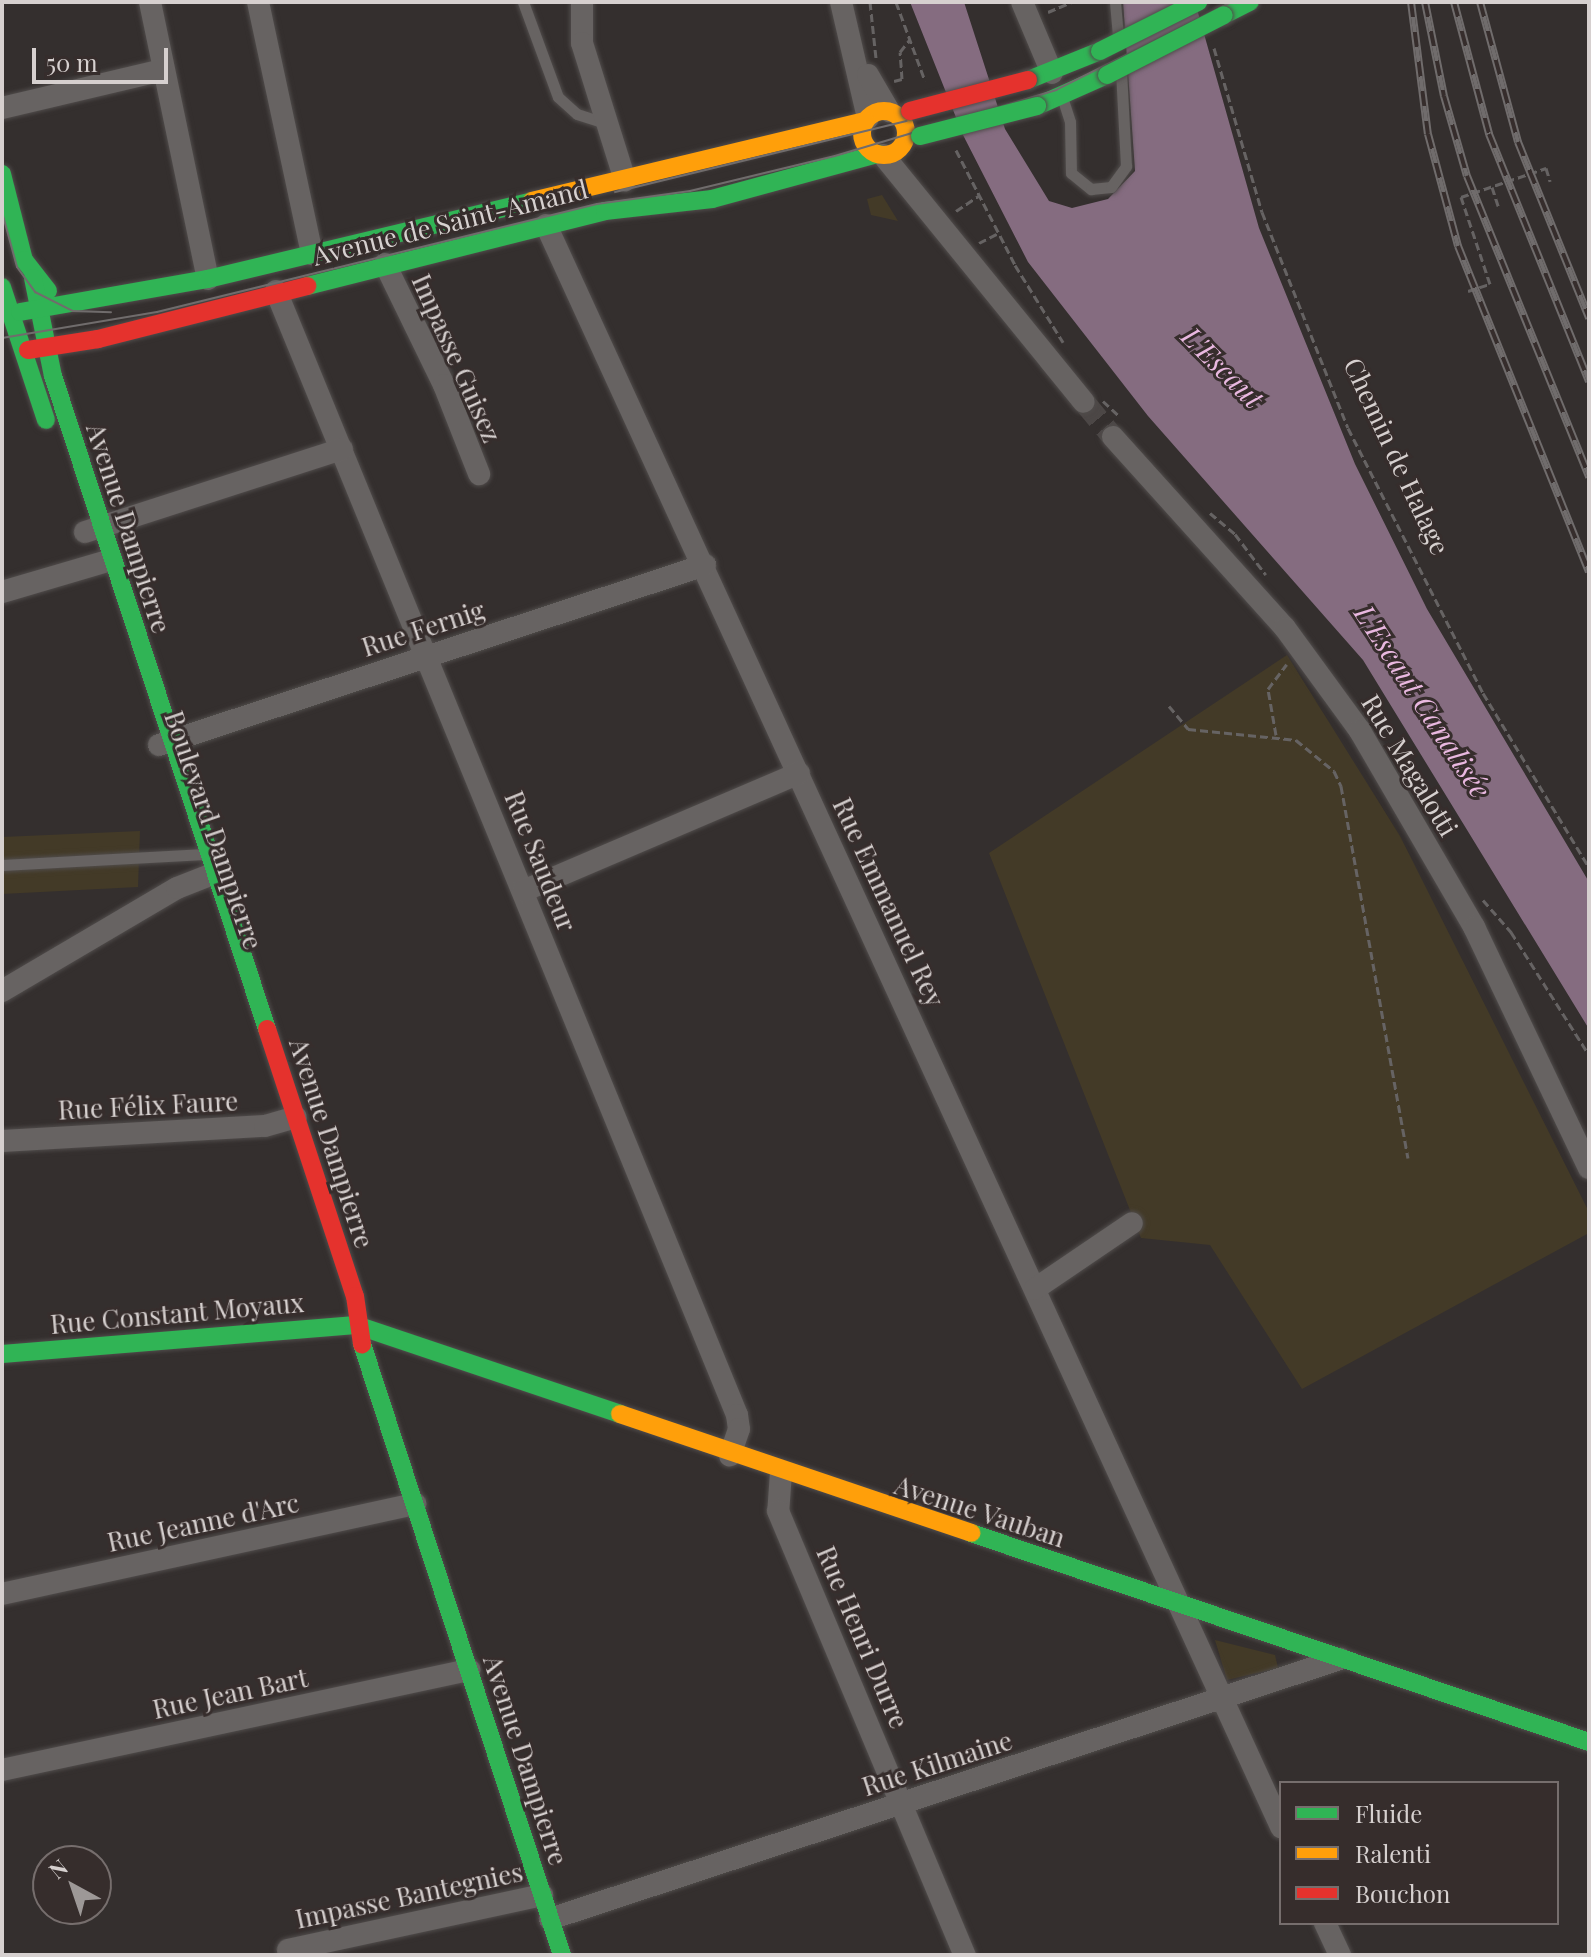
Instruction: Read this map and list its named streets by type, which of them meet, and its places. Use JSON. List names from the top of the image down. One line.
{"streets":{"main road":["Avenue de Saint-Amand","Avenue Dampierre","Boulevard Dampierre","Rue Constant Moyaux","Avenue Vauban"],"street":["Impasse Guisez","Rue Fernig","Rue Magalotti","Rue Saudeur","Rue Emmanuel Rey","Rue Félix Faure","Rue Jeanne d'Arc","Rue Henri Durre","Rue Jean Bart","Rue Kilmaine","Impasse Bantegnies"],"path":["Chemin de Halage"]},"crossings":[["Avenue de Saint-Amand","Impasse Guisez"],["Avenue de Saint-Amand","Avenue Dampierre"],["Avenue de Saint-Amand","Rue Saudeur"],["Avenue de Saint-Amand","Rue Emmanuel Rey"],["Avenue Dampierre","Boulevard Dampierre"],["Avenue Dampierre","Rue Constant Moyaux"],["Avenue Dampierre","Avenue Vauban"],["Avenue Dampierre","Rue Jeanne d'Arc"],["Avenue Dampierre","Rue Jean Bart"],["Avenue Dampierre","Rue Kilmaine"],["Avenue Dampierre","Impasse Bantegnies"],["Rue Fernig","Boulevard Dampierre"],["Rue Fernig","Rue Saudeur"],["Rue Fernig","Rue Emmanuel Rey"],["Boulevard Dampierre","Rue Félix Faure"],["Boulevard Dampierre","Rue Constant Moyaux"],["Boulevard Dampierre","Avenue Vauban"],["Rue Saudeur","Avenue Vauban"],["Rue Emmanuel Rey","Avenue Vauban"],["Rue Emmanuel Rey","Rue Kilmaine"],["Rue Constant Moyaux","Avenue Vauban"],["Avenue Vauban","Rue Henri Durre"],["Avenue Vauban","Rue Kilmaine"],["Rue Henri Durre","Rue Kilmaine"]],"water":["L'Escaut","L'Escaut Canalisée"],"legend":["Fluide","Ralenti","Bouchon"],"scale_bar":"50 m","north":"top left"}
